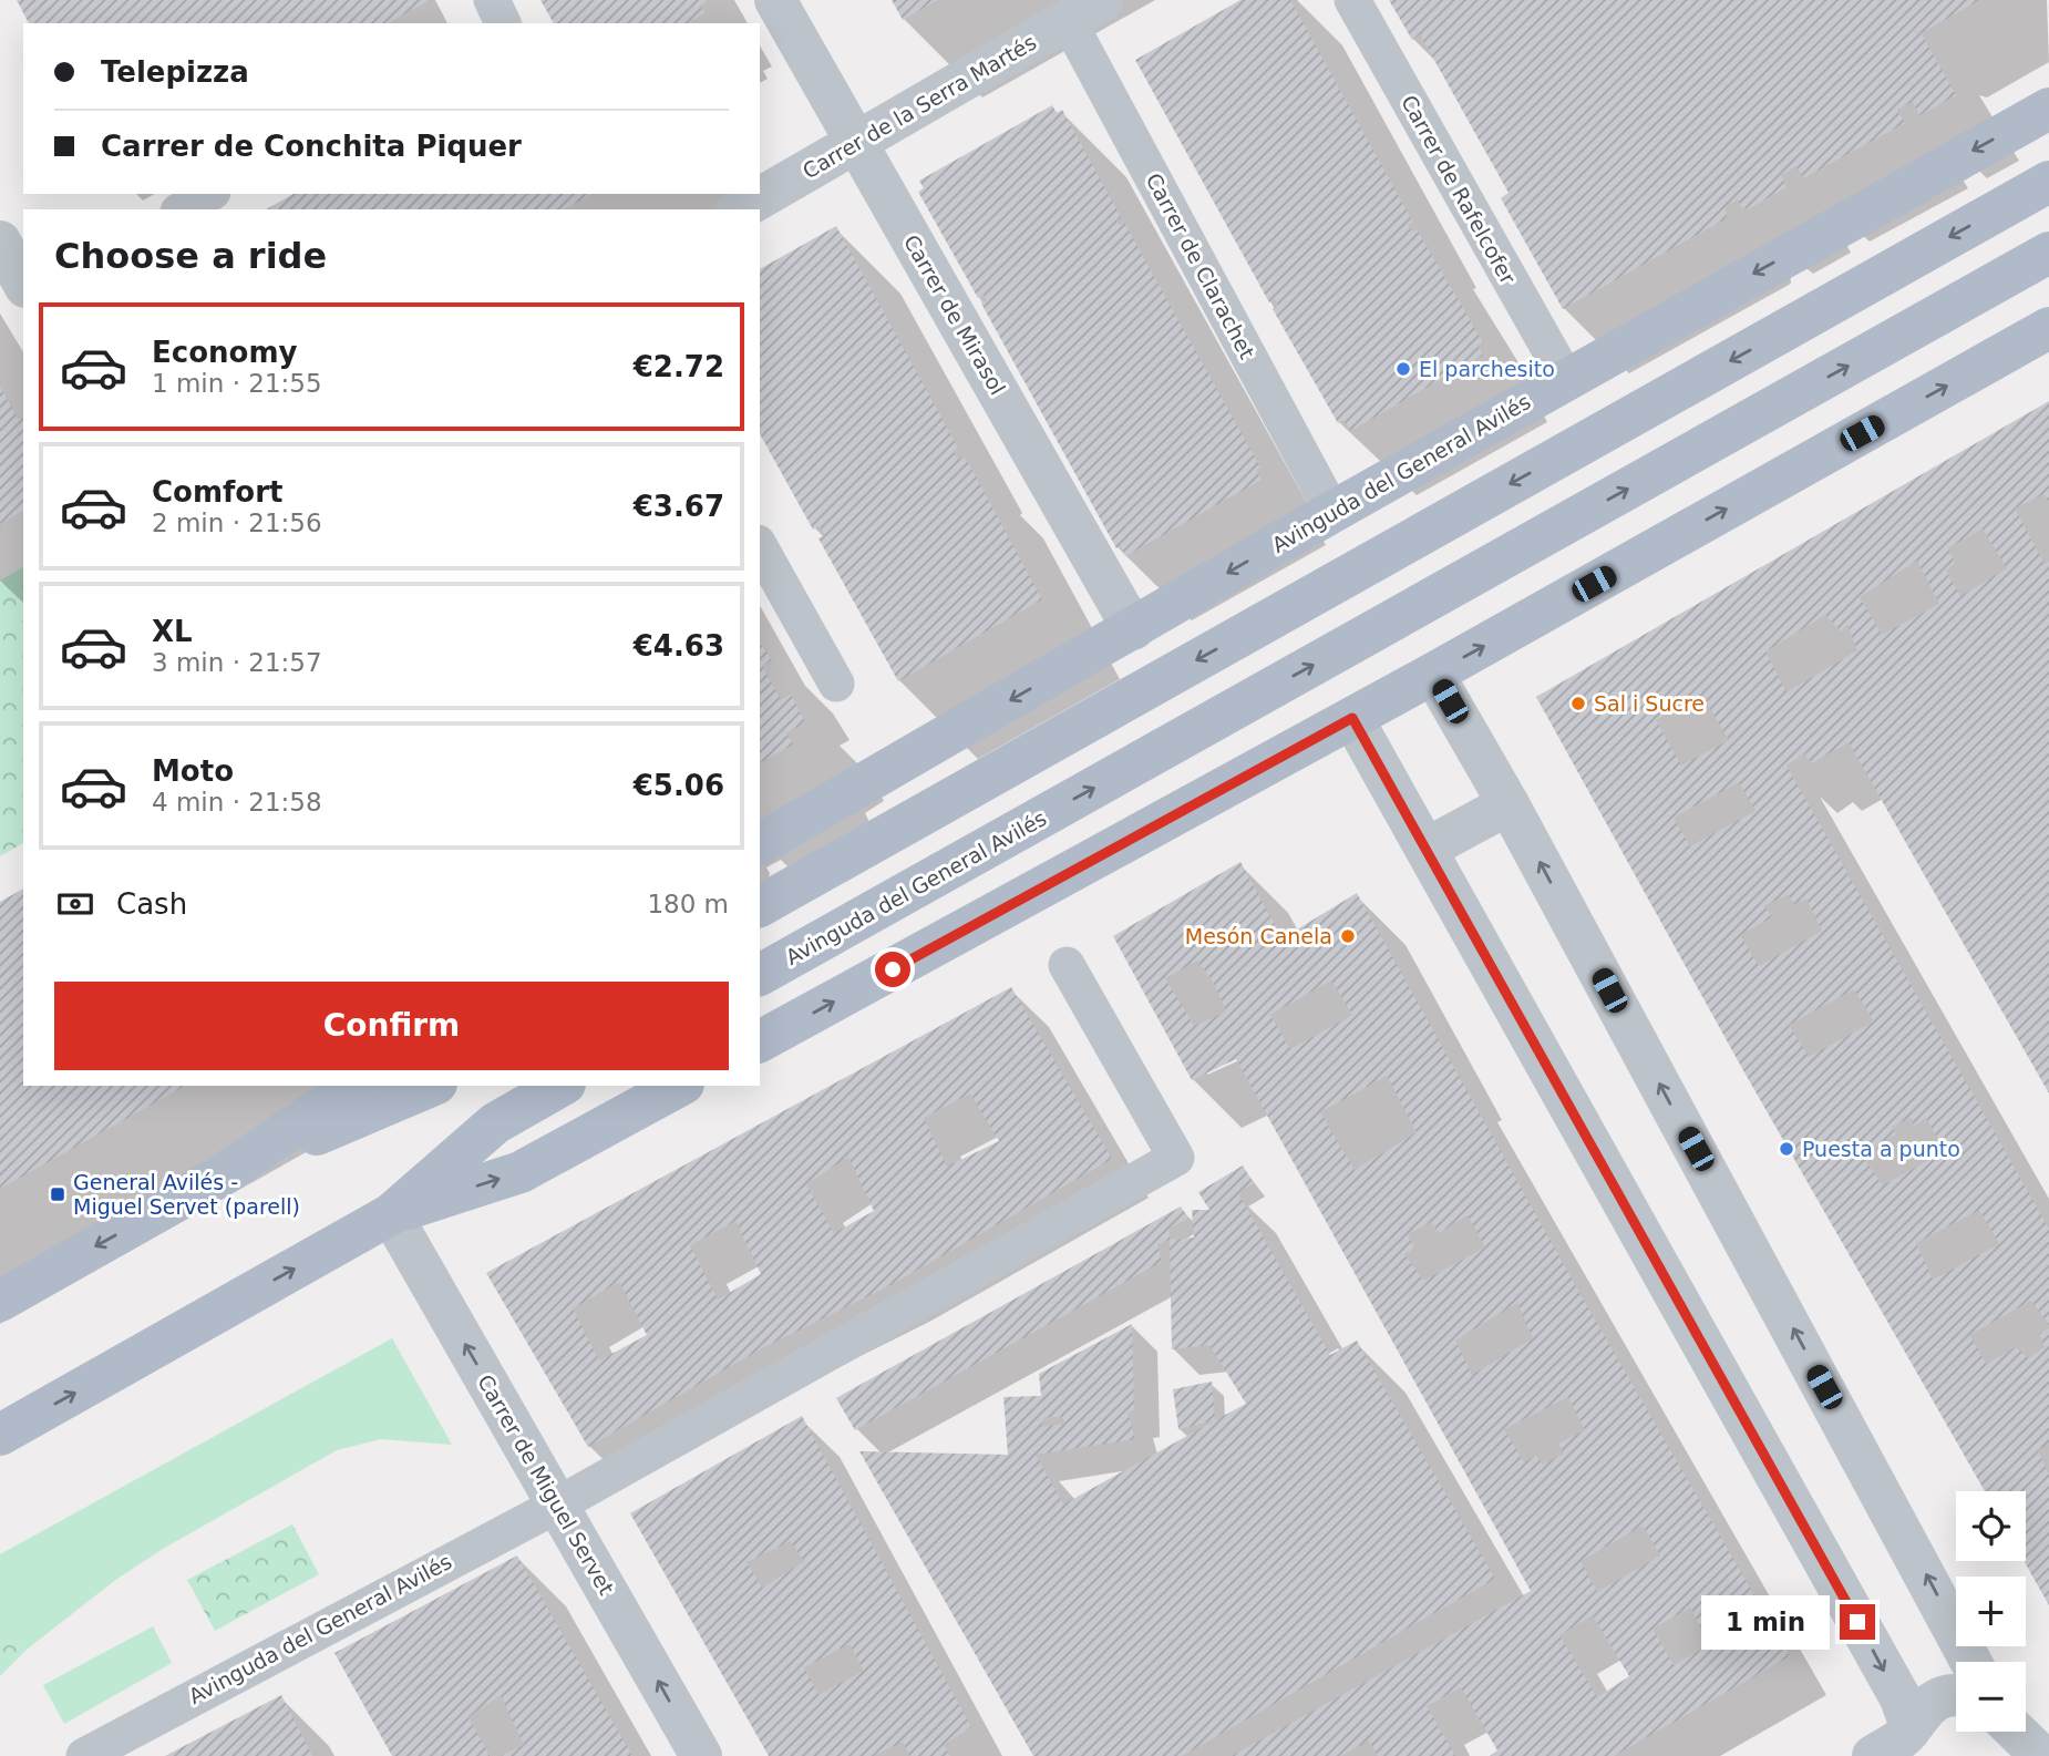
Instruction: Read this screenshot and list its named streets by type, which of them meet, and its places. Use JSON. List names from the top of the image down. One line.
{"streets":{"main road":["Avinguda del General Avilés"],"street":["Carrer de la Serra Martés","Carrer de Rafelcofer","Carrer de Clarachet","Carrer de Mirasol","Carrer de Miguel Servet"]},"crossings":[["Carrer de la Serra Martés","Carrer de Clarachet"],["Carrer de la Serra Martés","Carrer de Mirasol"],["Carrer de Rafelcofer","Avinguda del General Avilés"],["Carrer de Clarachet","Avinguda del General Avilés"],["Carrer de Mirasol","Avinguda del General Avilés"],["Avinguda del General Avilés","Carrer de Miguel Servet"]],"one_way":["Carrer de Miguel Servet"],"places":{"other":["El parchesito","Sal i Sucre","Mesón Canela","Puesta a punto"],"transit":["General Avilés - Miguel Servet (parell)"]},"page":{"banner":["Telepizza","Carrer de Conchita Piquer"],"heading":"Choose a ride","list":[{"name":"Economy","note":"1 min · 21:55","value":"€2.72"},{"name":"Comfort","note":"2 min · 21:56","value":"€3.67"},{"name":"XL","note":"3 min · 21:57","value":"€4.63"},{"name":"Moto","note":"4 min · 21:58","value":"€5.06"}],"pay":["Cash","180 m"],"buttons":"Confirm","map_buttons":["+","−"],"bubble":"1 min"}}
